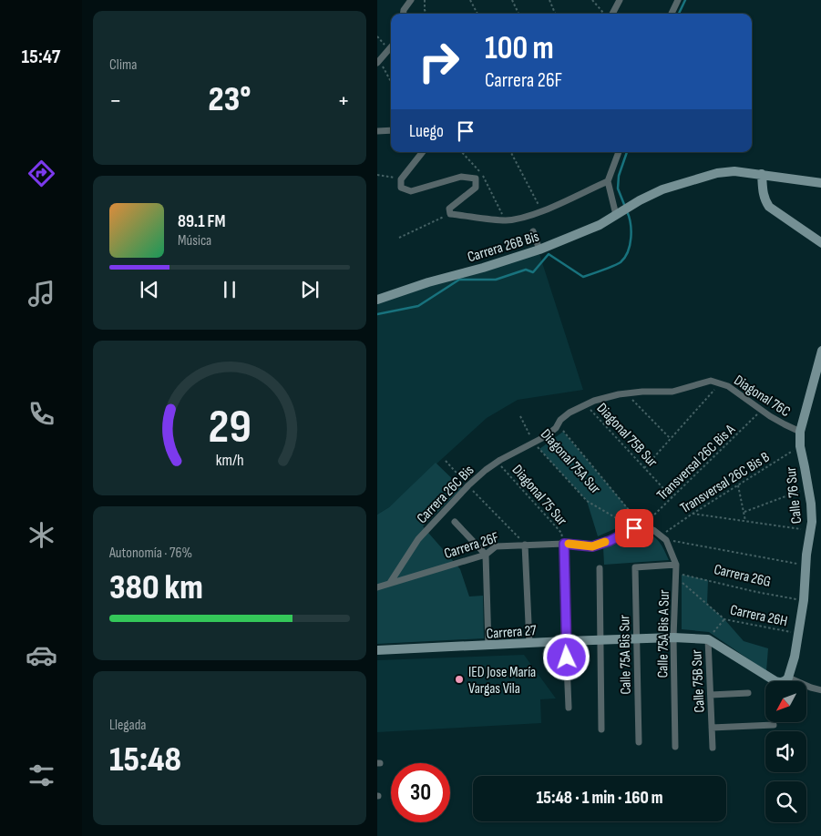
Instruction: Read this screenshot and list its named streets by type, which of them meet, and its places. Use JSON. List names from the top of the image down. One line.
{"streets":{"street":["Carrera 26B Bis","Diagonal 76C","Carrera 26C Bis","Calle 76 Sur","Carrera 26F","Carrera 27","Calle 75A Bis A Sur","Calle 75A Bis Sur","Calle 75B Sur"],"path":["Diagonal 75B Sur","Diagonal 75A Sur","Transversal 26C Bis A","Transversal 26C Bis B","Diagonal 75 Sur","Carrera 26G","Carrera 26H"]},"crossings":[["Diagonal 76C","Transversal 26C Bis A"],["Diagonal 76C","Carrera 26C Bis"],["Diagonal 76C","Calle 76 Sur"],["Diagonal 75B Sur","Transversal 26C Bis A"],["Diagonal 75B Sur","Carrera 26C Bis"],["Diagonal 75A Sur","Carrera 26C Bis"],["Diagonal 75A Sur","Carrera 26F"],["Transversal 26C Bis A","Carrera 26F"],["Transversal 26C Bis B","Calle 76 Sur"],["Transversal 26C Bis B","Calle 75A Bis A Sur"],["Carrera 26C Bis","Diagonal 75 Sur"],["Carrera 26C Bis","Carrera 26F"],["Diagonal 75 Sur","Carrera 26F"],["Calle 76 Sur","Carrera 26G"],["Calle 76 Sur","Carrera 26H"],["Carrera 26G","Carrera 26H"],["Carrera 26G","Calle 75A Bis A Sur"],["Carrera 26H","Calle 75A Bis A Sur"],["Carrera 26H","Calle 75B Sur"],["Carrera 27","Calle 75A Bis A Sur"],["Carrera 27","Calle 75A Bis Sur"],["Calle 75A Bis A Sur","Calle 75A Bis Sur"]],"places":["IED Jose María Vargas Vila"],"north":"bottom left","page":{"tabs":"15:47","tile":["Clima",["Autonomía · 76%","380 km"],["Llegada","15:48"]],"turn":["100 m","Carrera 26F"],"heat":["−","23°","+"],"then":"Luego","song":["89.1 FM","Música"],"limit":"30","trip":"15:48 · 1 min · 160 m","gauge":["29","km/h"]}}
